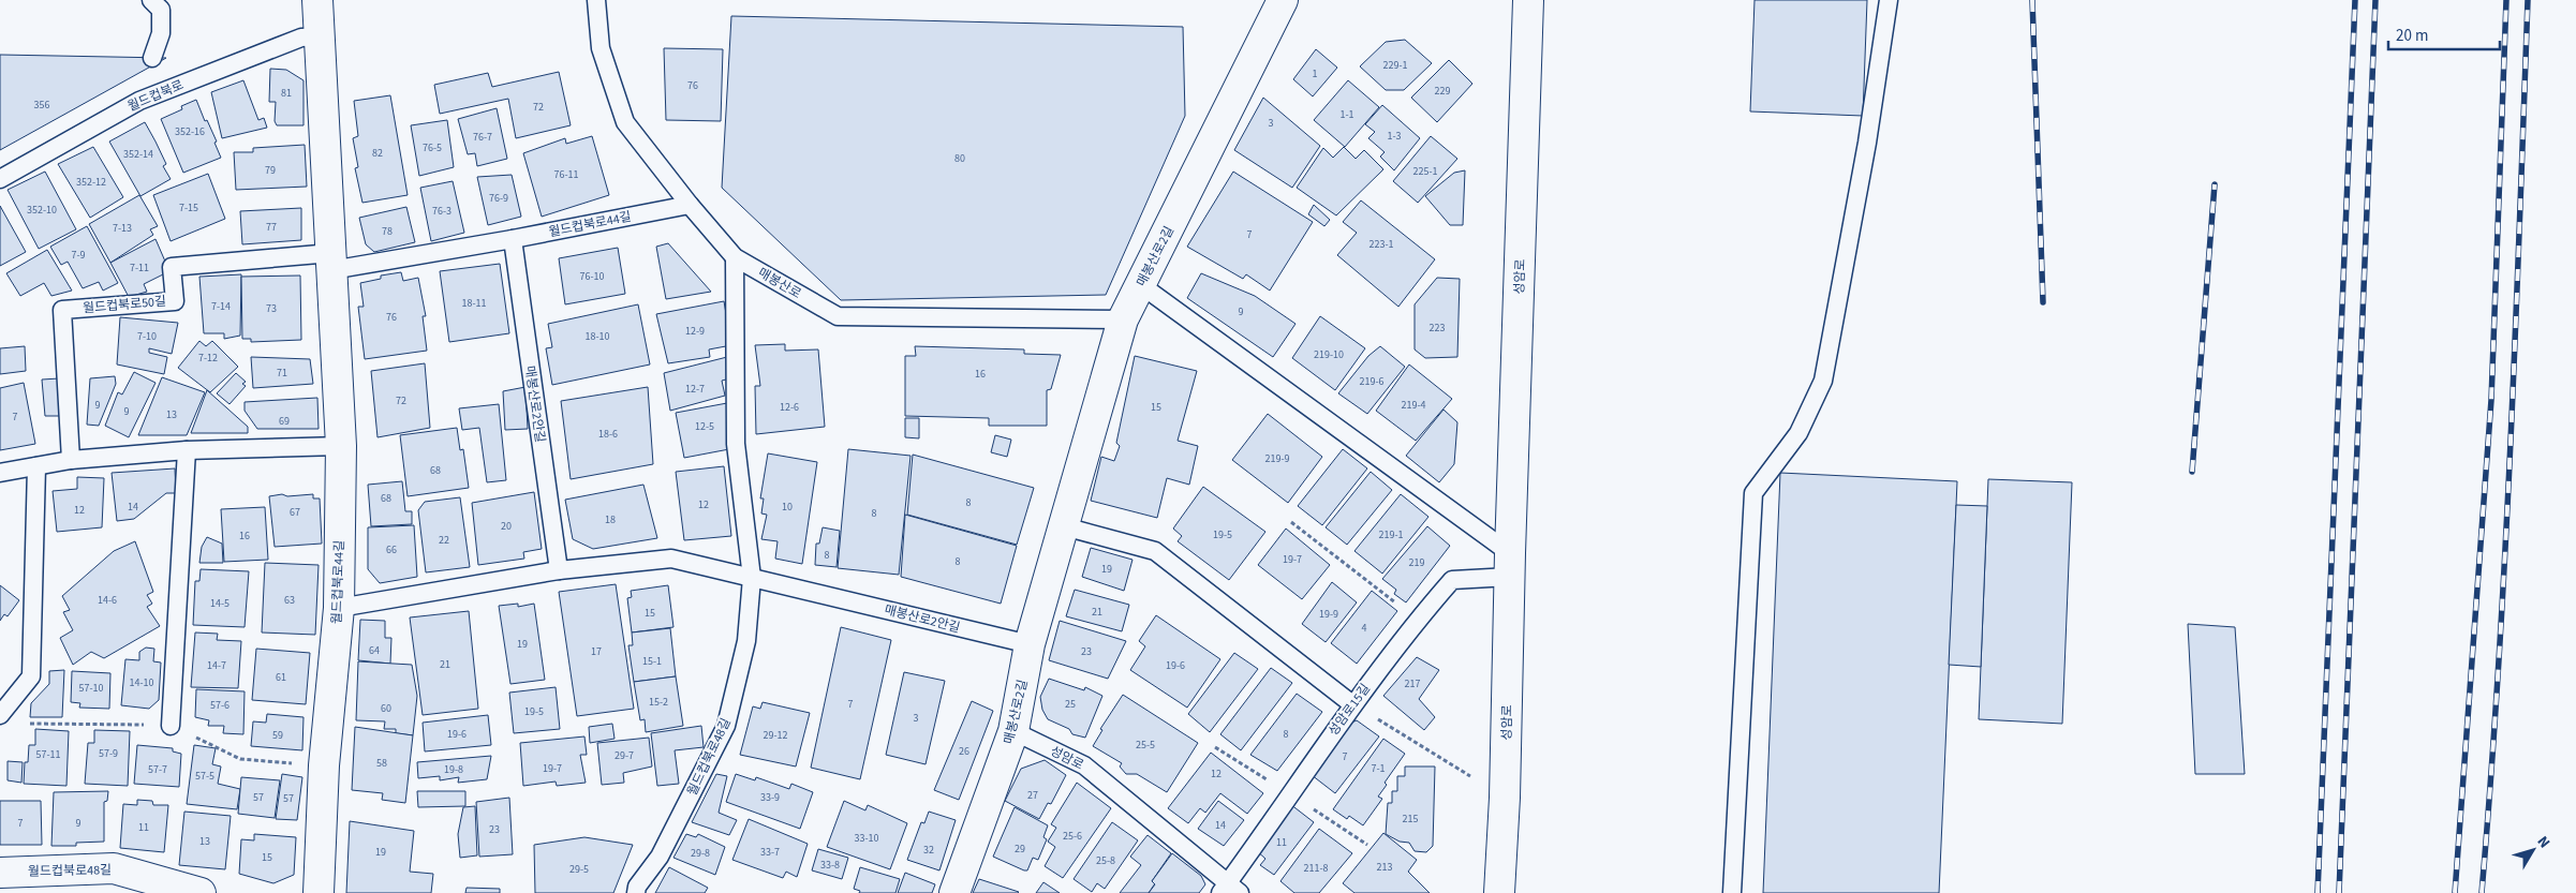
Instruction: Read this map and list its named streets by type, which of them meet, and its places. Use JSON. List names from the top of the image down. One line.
{"streets":{"street":["월드컵북로44길","매봉산로2길","성암로","월드컵북로48길"],"lane":["월드컵북로","매봉산로","월드컵북로50길","매봉산로2안길","성암로15길"]},"crossings":[["월드컵북로","월드컵북로44길"],["월드컵북로44길","매봉산로"],["월드컵북로44길","월드컵북로50길"],["월드컵북로44길","매봉산로2안길"],["매봉산로2길","성암로"],["매봉산로2길","매봉산로"],["매봉산로2길","매봉산로2안길"],["성암로","성암로15길"],["매봉산로2안길","월드컵북로48길"]],"house_numbers":["229-1","1","76","229","81","356","72","1-1","3","352-16","1-3","76-7","76-5","82","352-14","80","79","225-1","76-11","352-12","76-9","7-15","352-10","76-3","77","7-13","78","7","223-1","7-9","7-11","76-10","18-11","7-14","73","9","76","223","12-9","7-10","18-10","219-10","7-12","71","16","219-6","12-7","72","9","219-4","12-6","15","9","13","7","69","12-5","18-6","219-9","68","68","8","12","14","10","12","67","8","18","20","19-5","219-1","16","22","66","8","19-7","8","219","19","14-6","63","14-5","21","15","19-9","4","19","64","17","23","15-1","21","14-7","19-6","61","14-10","217","57-10","15-2","7","25","57-6","60","19-5","3","19-6","8","59","29-12","25-5","26","57-9","57-11","29-7","7","58","19-7","7-1","57-7","19-8","12","57-5","27","57","33-9","57","215","7","9","14","11","23","25-6","33-10","13","11","29","32","19","33-7","29-8","15","25-8","33-8","213","211-8","29-5"],"scale_bar":"20 m","north":"top right"}
